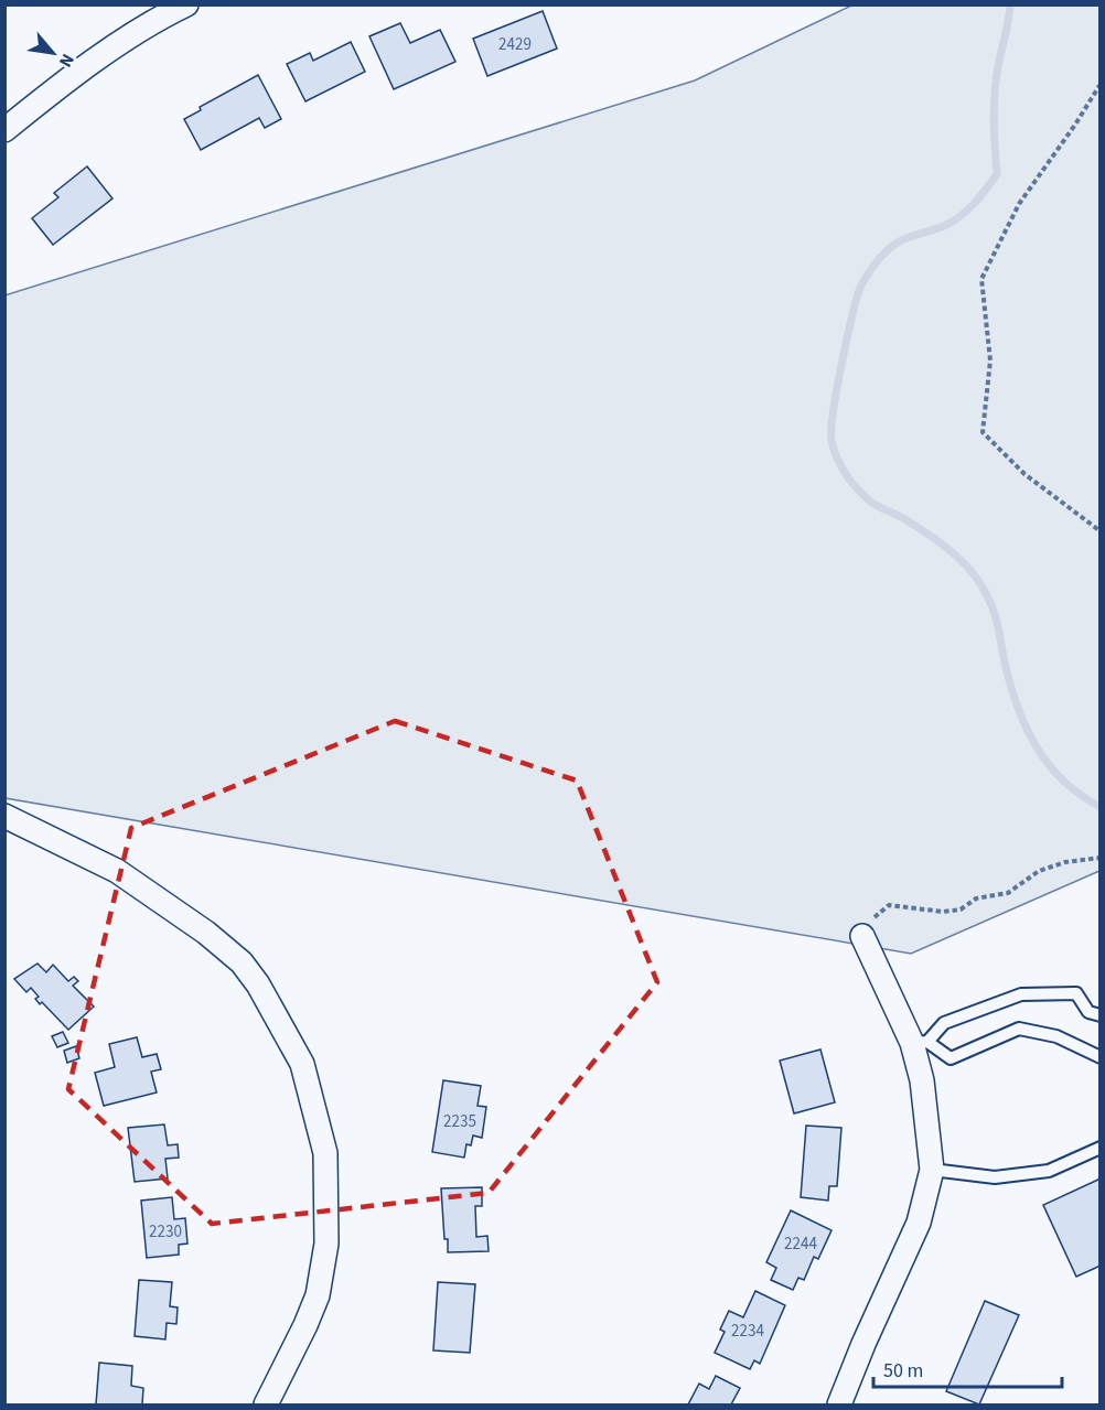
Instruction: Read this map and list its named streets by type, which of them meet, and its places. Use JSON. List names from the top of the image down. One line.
{"house_numbers":["2429","2235","2230","2244","2234"],"scale_bar":"50 m","north":"bottom right"}
